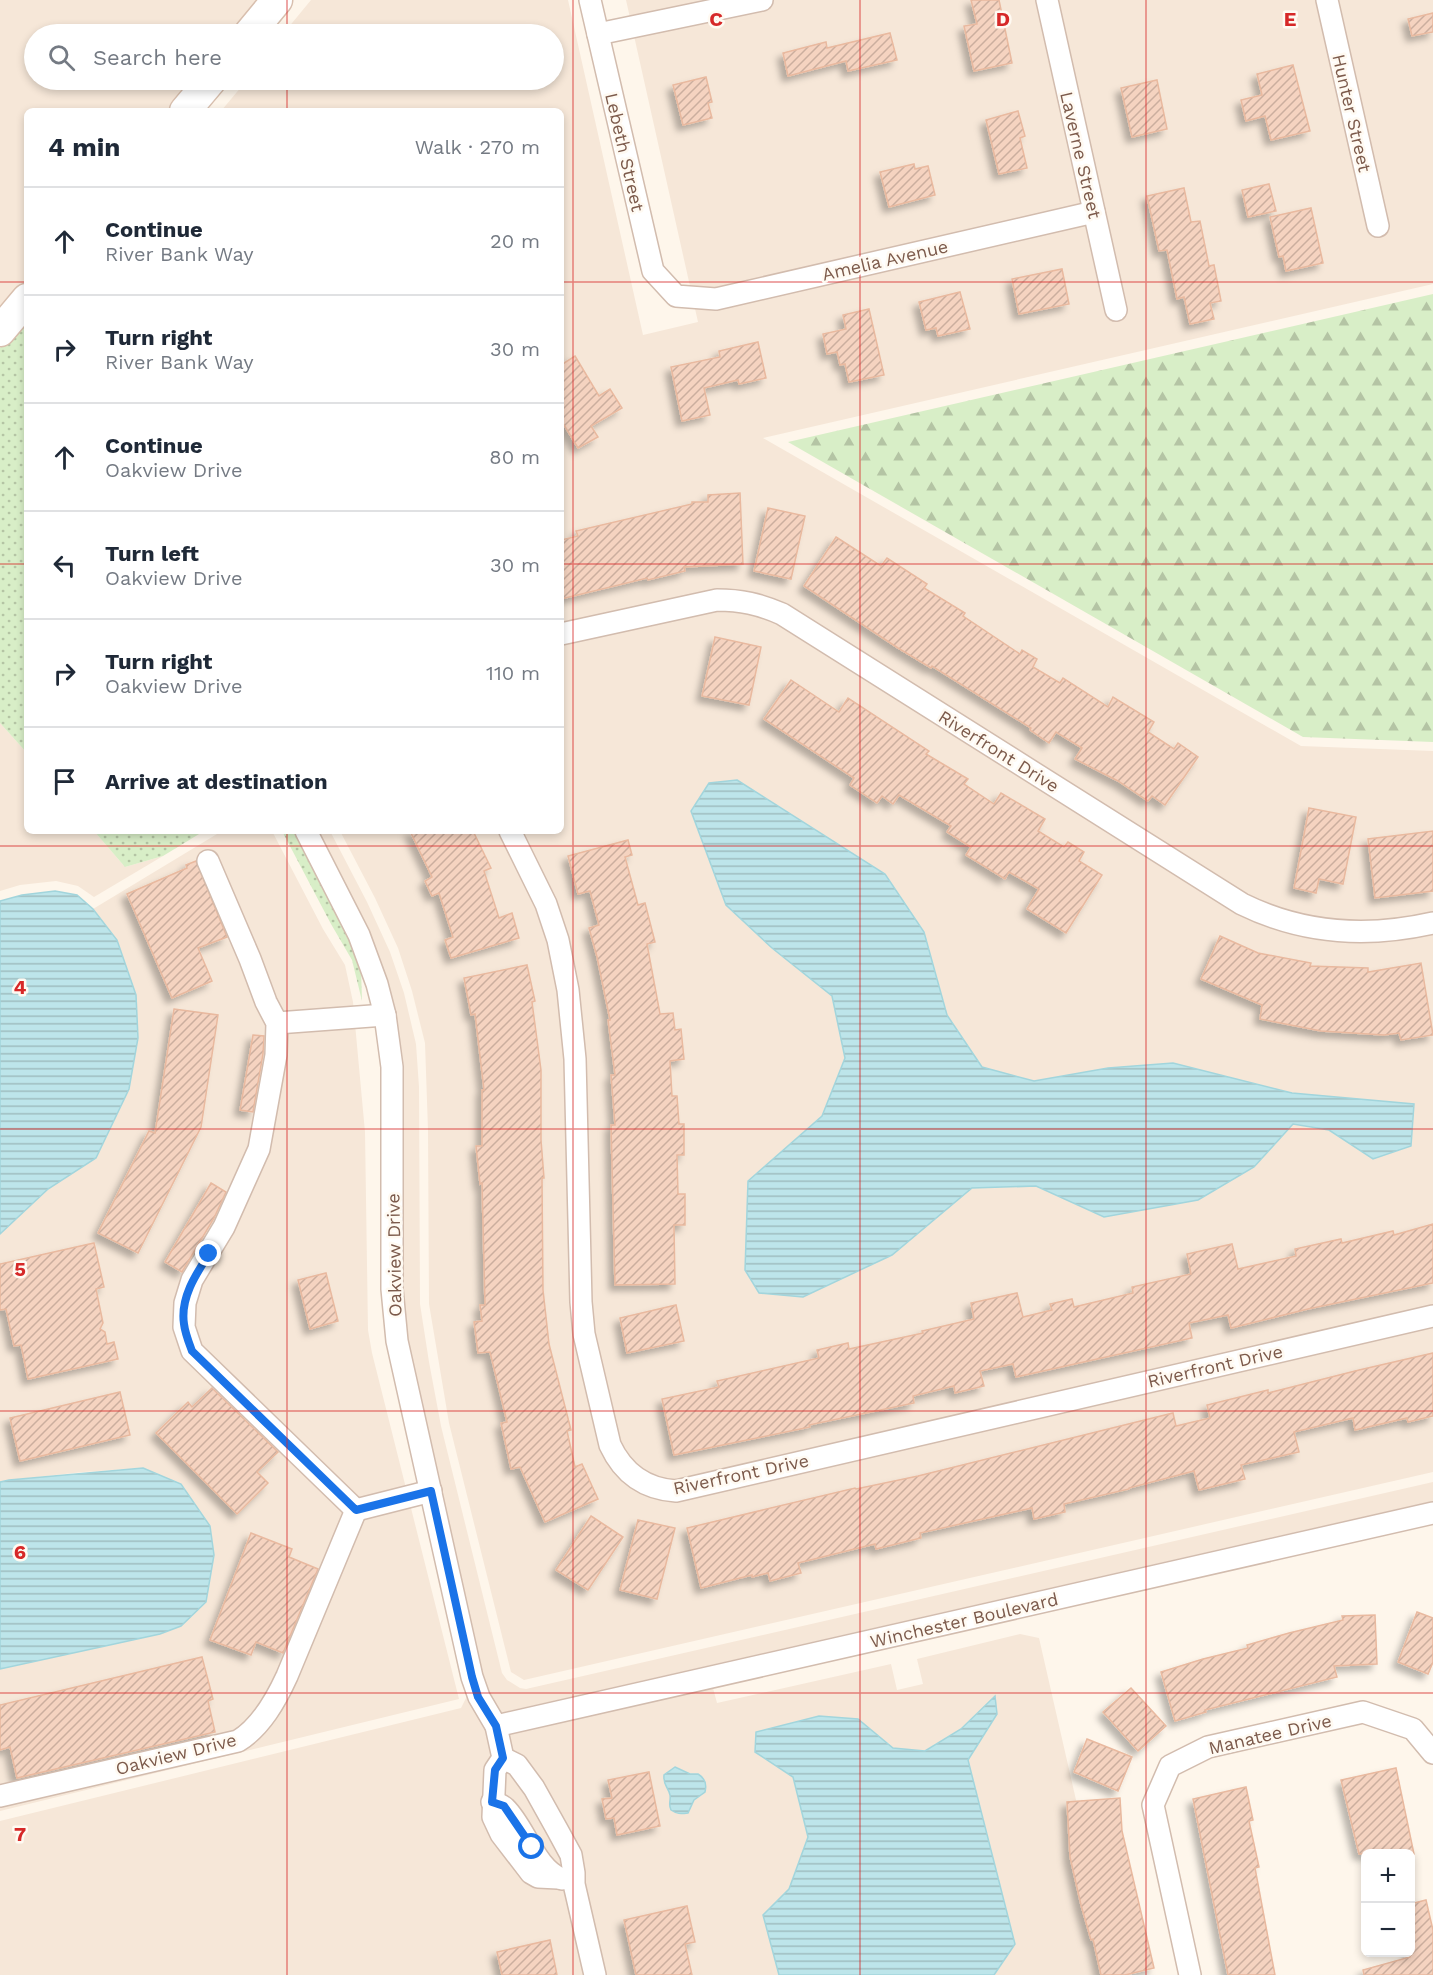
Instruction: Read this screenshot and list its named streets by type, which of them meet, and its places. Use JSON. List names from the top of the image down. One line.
{"streets":{"street":["Hunter Street","Lebeth Street","Laverne Street","Amelia Avenue","Riverfront Drive","Oakview Drive","Winchester Boulevard","Manatee Drive"]},"crossings":[["Lebeth Street","Amelia Avenue"],["Laverne Street","Amelia Avenue"],["Oakview Drive","Winchester Boulevard"]],"page":{"search":"Search here","heading":["4 min","Walk · 270 m"],"list":[["Continue","River Bank Way","20 m"],["Turn right","River Bank Way","30 m"],["Continue","Oakview Drive","80 m"],["Turn left","Oakview Drive","30 m"],["Turn right","Oakview Drive","110 m"],"Arrive at destination"],"map_buttons":["+","−"]},"grid":{"columns":["C","D","E"],"rows":["4","5","6","7"]}}
